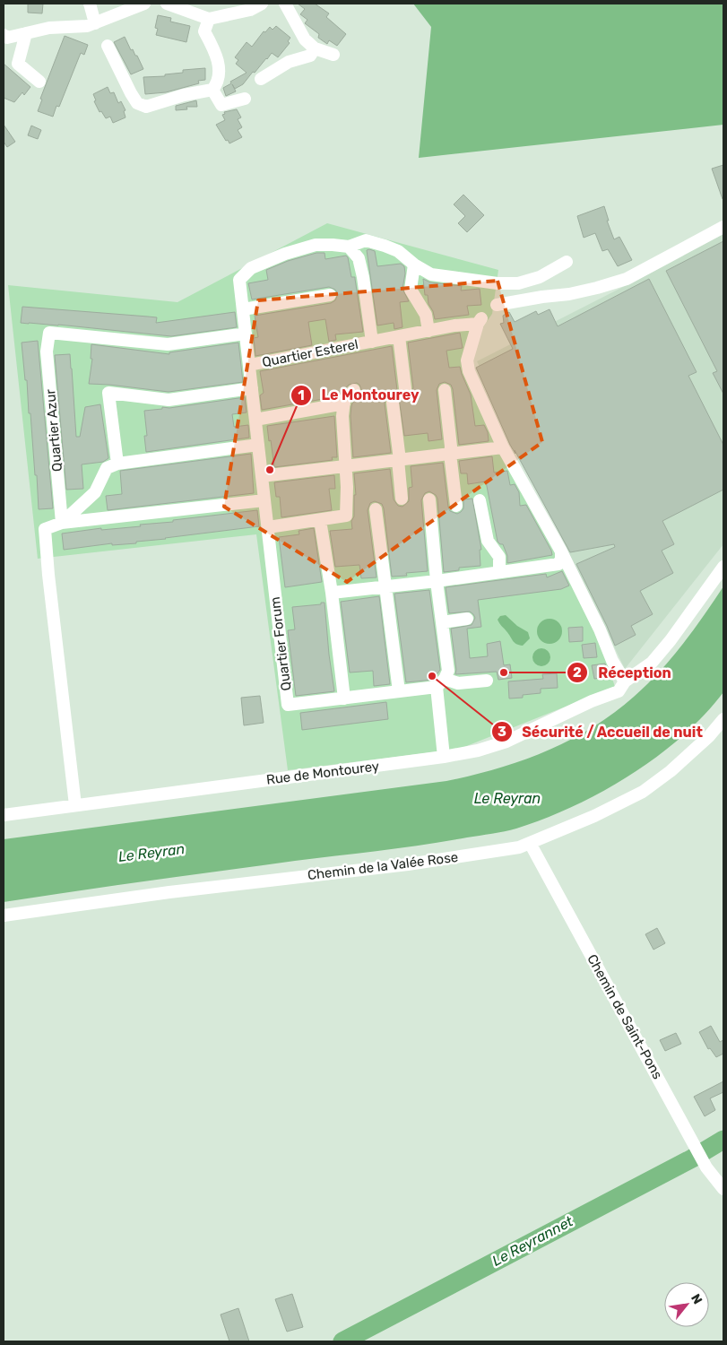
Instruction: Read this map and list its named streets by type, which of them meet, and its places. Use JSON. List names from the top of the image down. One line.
{"streets":{"street":["Quartier Esterel","Quartier Azur","Quartier Forum","Rue de Montourey","Chemin de la Valée Rose","Chemin de Saint-Pons"]},"crossings":[["Quartier Esterel","Quartier Azur"],["Quartier Esterel","Quartier Forum"],["Chemin de la Valée Rose","Chemin de Saint-Pons"]],"water":["Le Reyran","Le Reyrannet"],"places":["Le Montourey","Réception","Sécurité / Accueil de nuit"],"north":"top right"}
